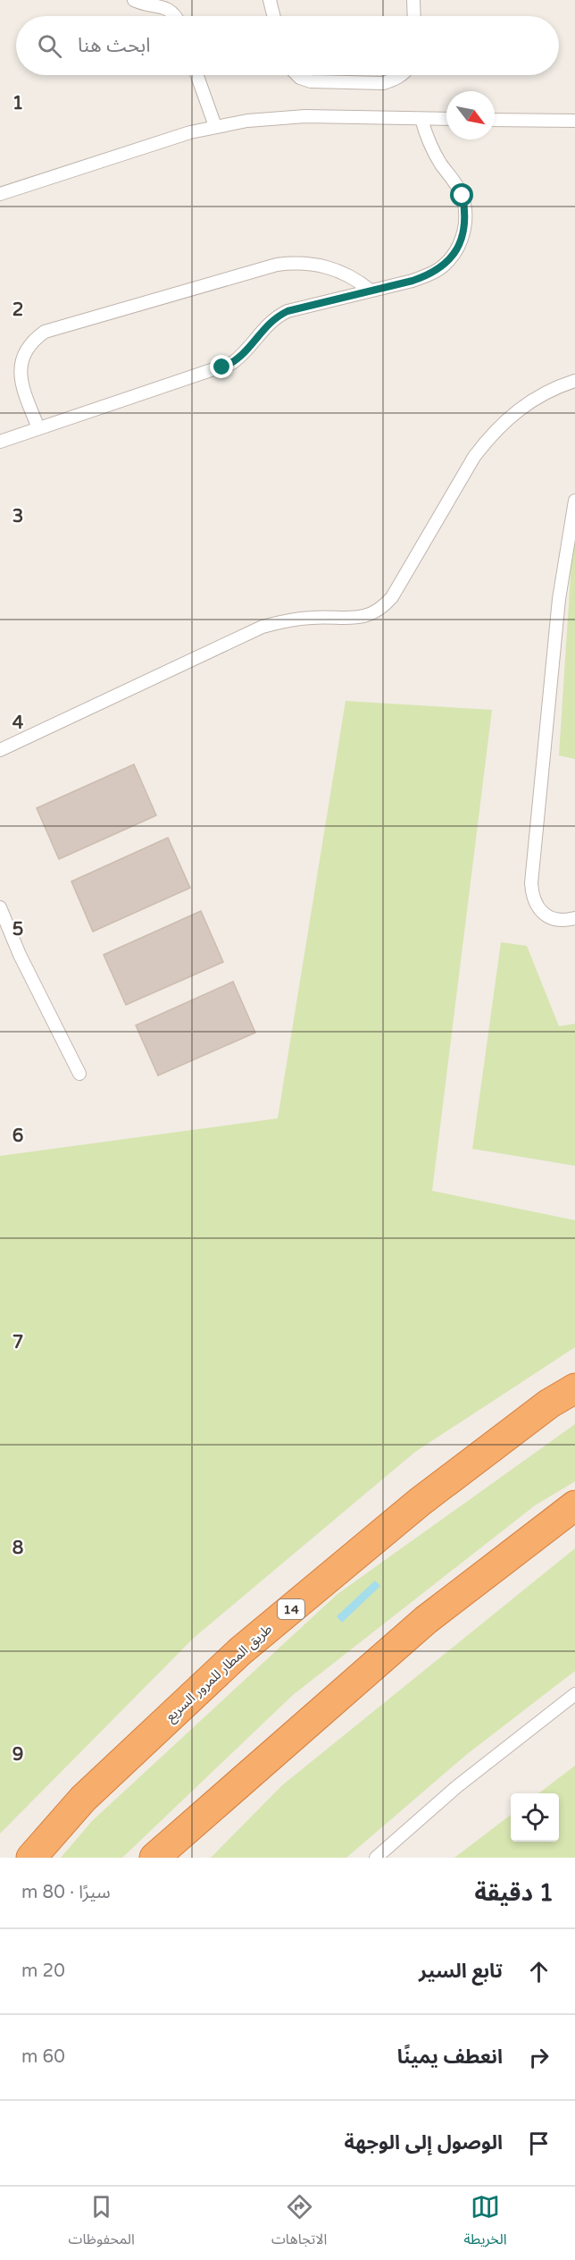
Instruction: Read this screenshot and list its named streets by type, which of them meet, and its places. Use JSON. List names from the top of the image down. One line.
{"streets":{"highway":["14","طريق المطار للمرور السريع"]},"north":"bottom right","page":{"search":"ابحث هنا","heading":["1 دقيقة","سيرًا · 80 m"],"list":[["تابع السير","20 m"],["انعطف يمينًا","60 m"],"الوصول إلى الوجهة"],"nav":["الخريطة","الاتجاهات","المحفوظات"]},"grid":{"rows":["1","2","3","4","5","6","7","8","9"]}}
